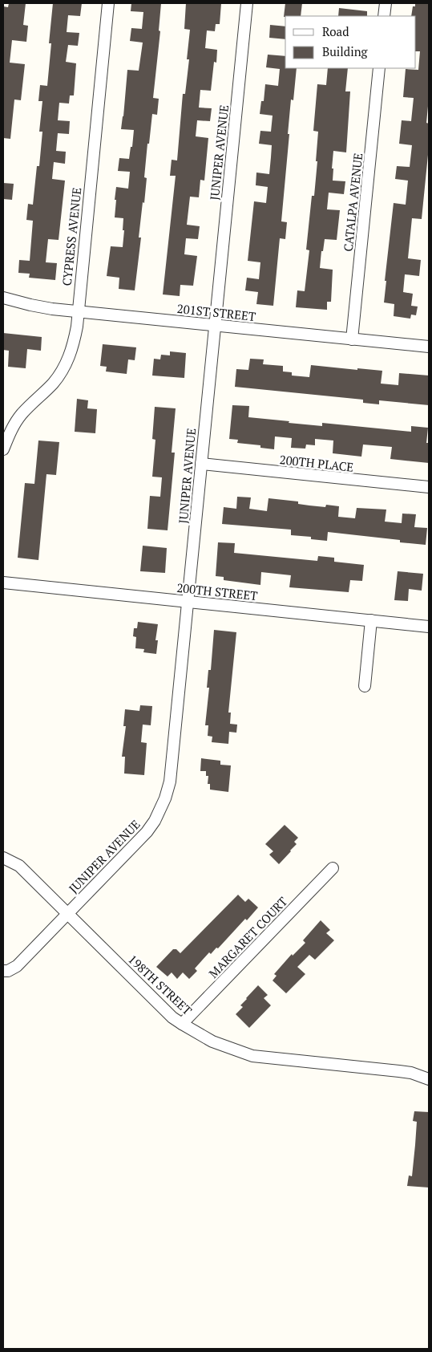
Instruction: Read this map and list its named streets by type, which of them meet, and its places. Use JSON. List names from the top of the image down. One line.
{"streets":{"street":["JUNIPER AVENUE","CATALPA AVENUE","CYPRESS AVENUE","201ST STREET","200TH PLACE","200TH STREET","MARGARET COURT","198TH STREET"]},"crossings":[["JUNIPER AVENUE","201ST STREET"],["JUNIPER AVENUE","200TH PLACE"],["JUNIPER AVENUE","200TH STREET"],["JUNIPER AVENUE","198TH STREET"],["CATALPA AVENUE","201ST STREET"],["CYPRESS AVENUE","201ST STREET"],["MARGARET COURT","198TH STREET"]],"legend":["Road","Building"]}
